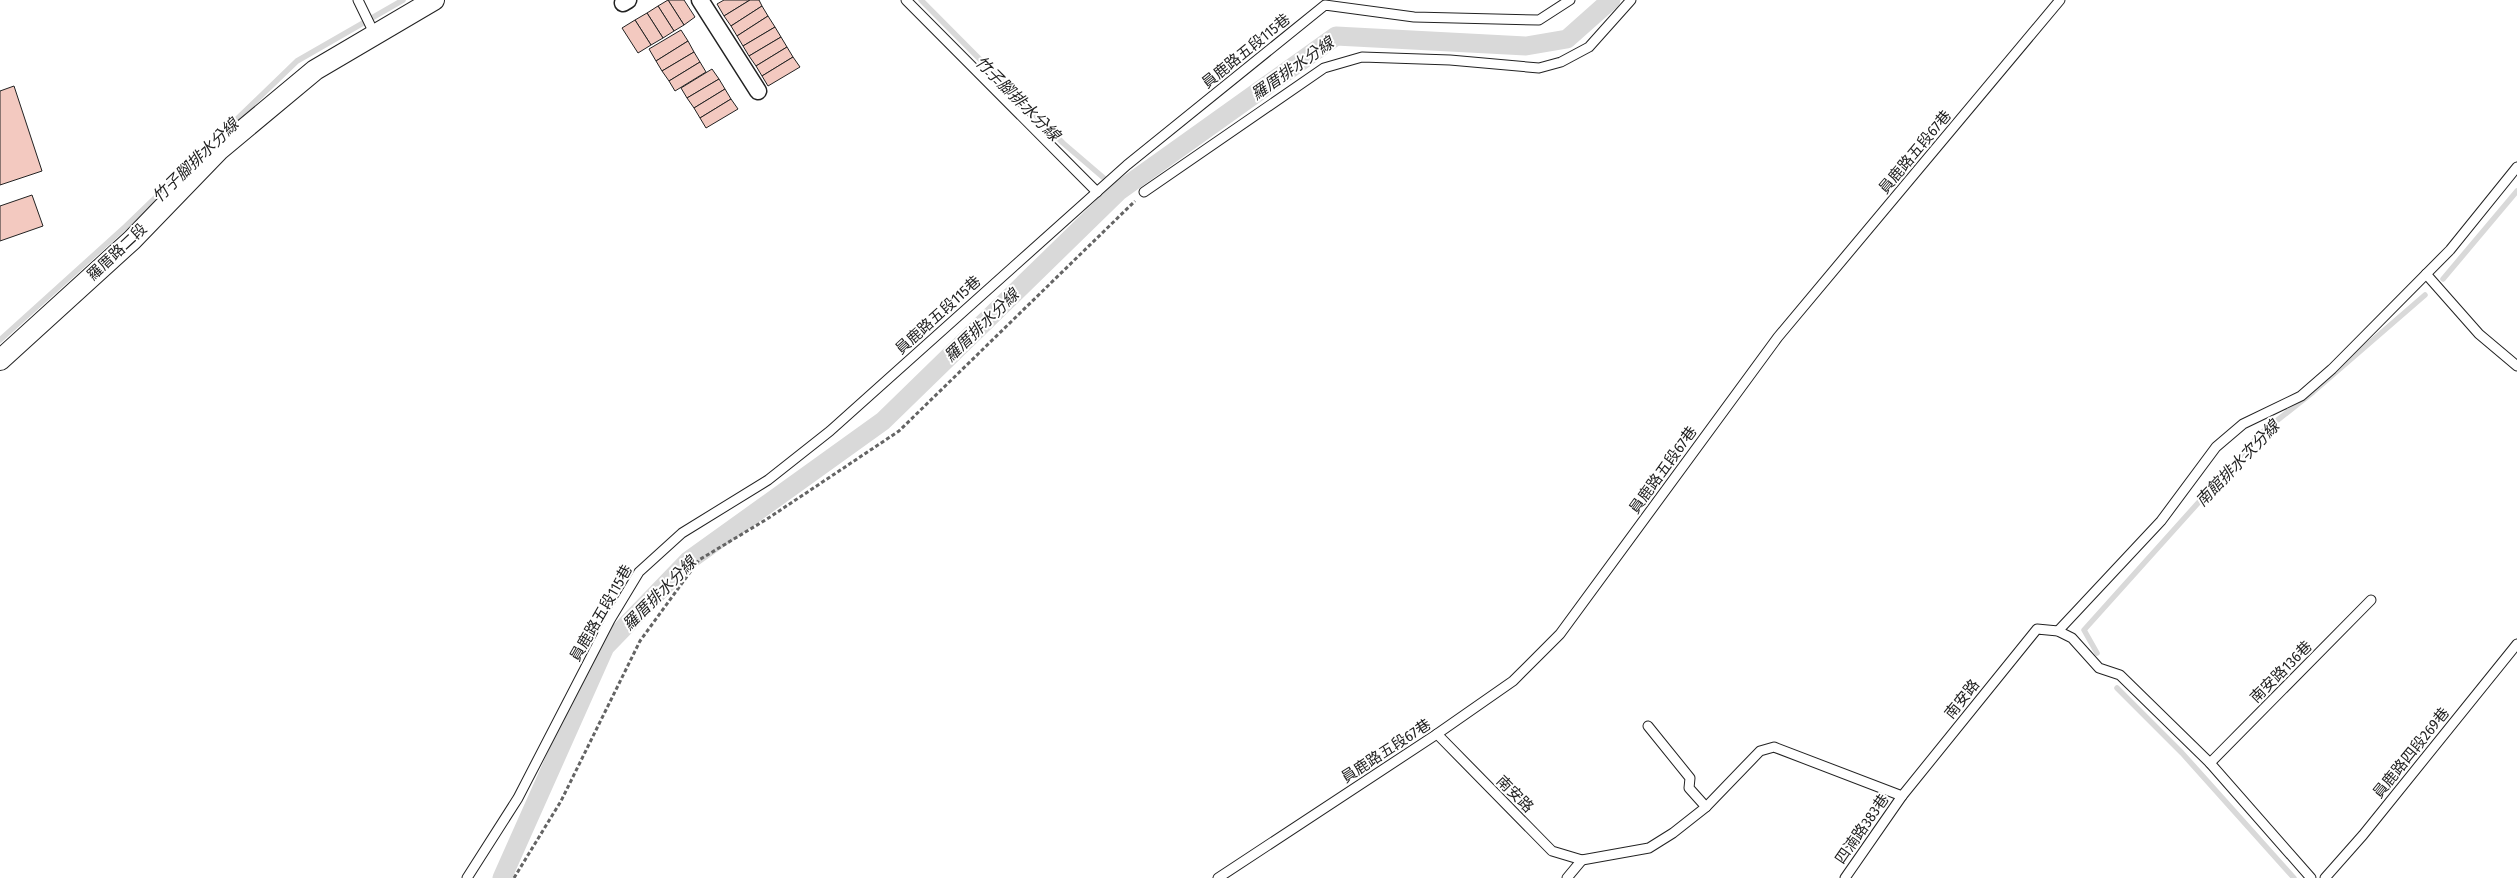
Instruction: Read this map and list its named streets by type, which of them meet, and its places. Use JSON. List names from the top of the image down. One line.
{"streets":{"street":["羅厝路二段"],"lane":["員鹿路五段115巷","員鹿路五段67巷","南安路136巷","南安路","員鹿路四段269巷","四湳路383巷"]},"crossings":[["員鹿路五段67巷","南安路"],["南安路","四湳路383巷"]],"water":["羅厝排水分線","竹子腳排水分線","南館排水次分線"]}
